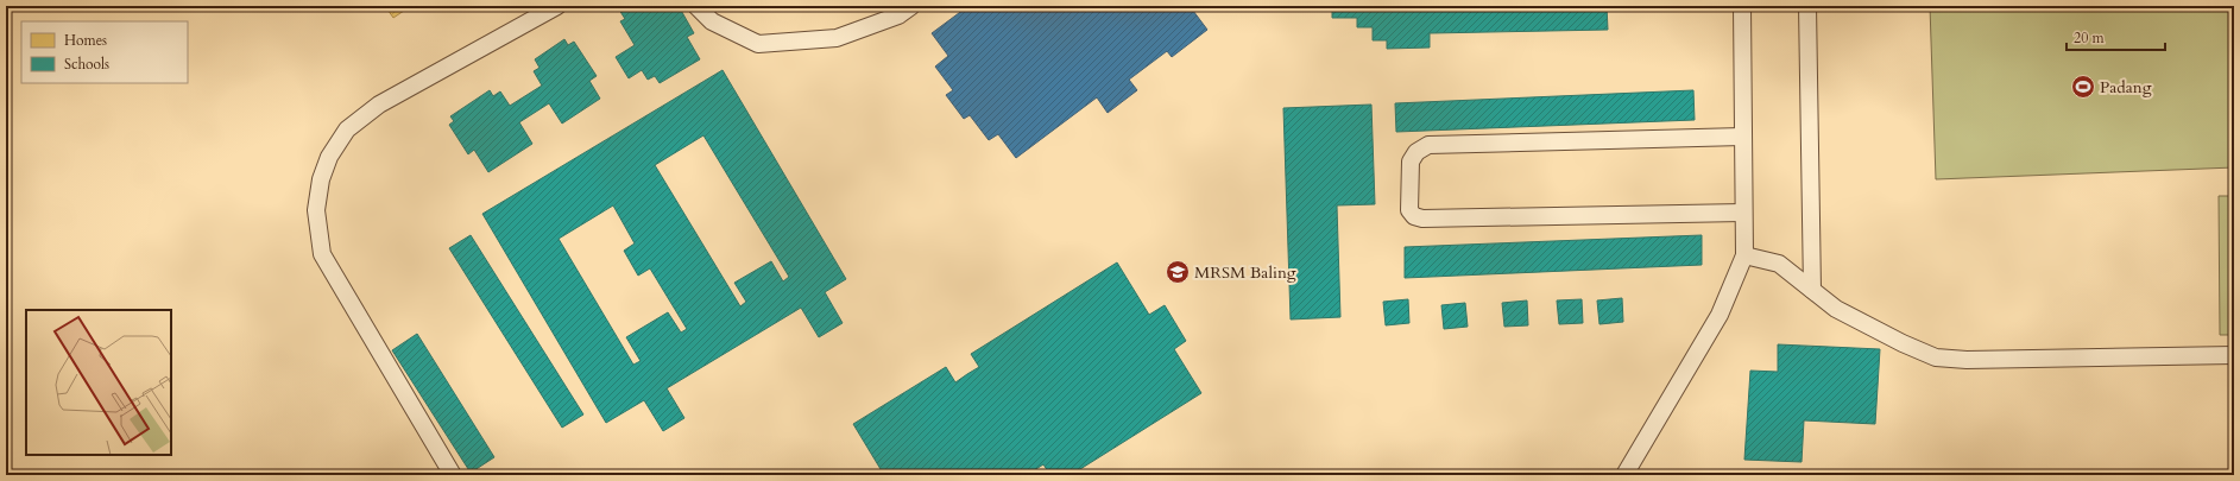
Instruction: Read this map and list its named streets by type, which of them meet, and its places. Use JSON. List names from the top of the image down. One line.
{"places":{"sports":["Padang"],"school or university":["MRSM Baling"]},"legend":["Homes","Schools"],"scale_bar":"20 m"}
